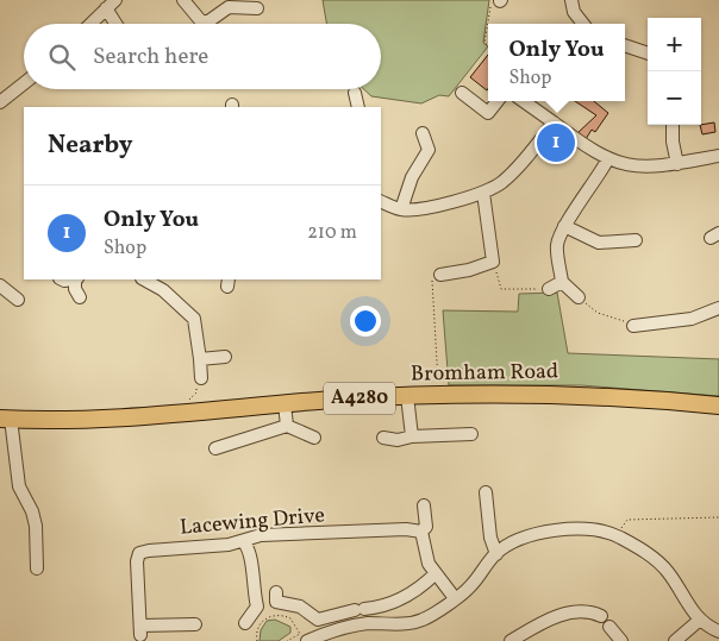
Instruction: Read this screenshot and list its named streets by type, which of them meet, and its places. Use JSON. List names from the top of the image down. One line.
{"streets":{"main road":["Bromham Road","A4280"],"street":["Lacewing Drive"]},"page":{"map_buttons":["+","−"],"popup":["Only You","Shop"],"search":"Search here","heading":"Nearby","pins":"1","list":[{"mark":"1","name":"Only You","note":"Shop","value":"210 m"}]}}
